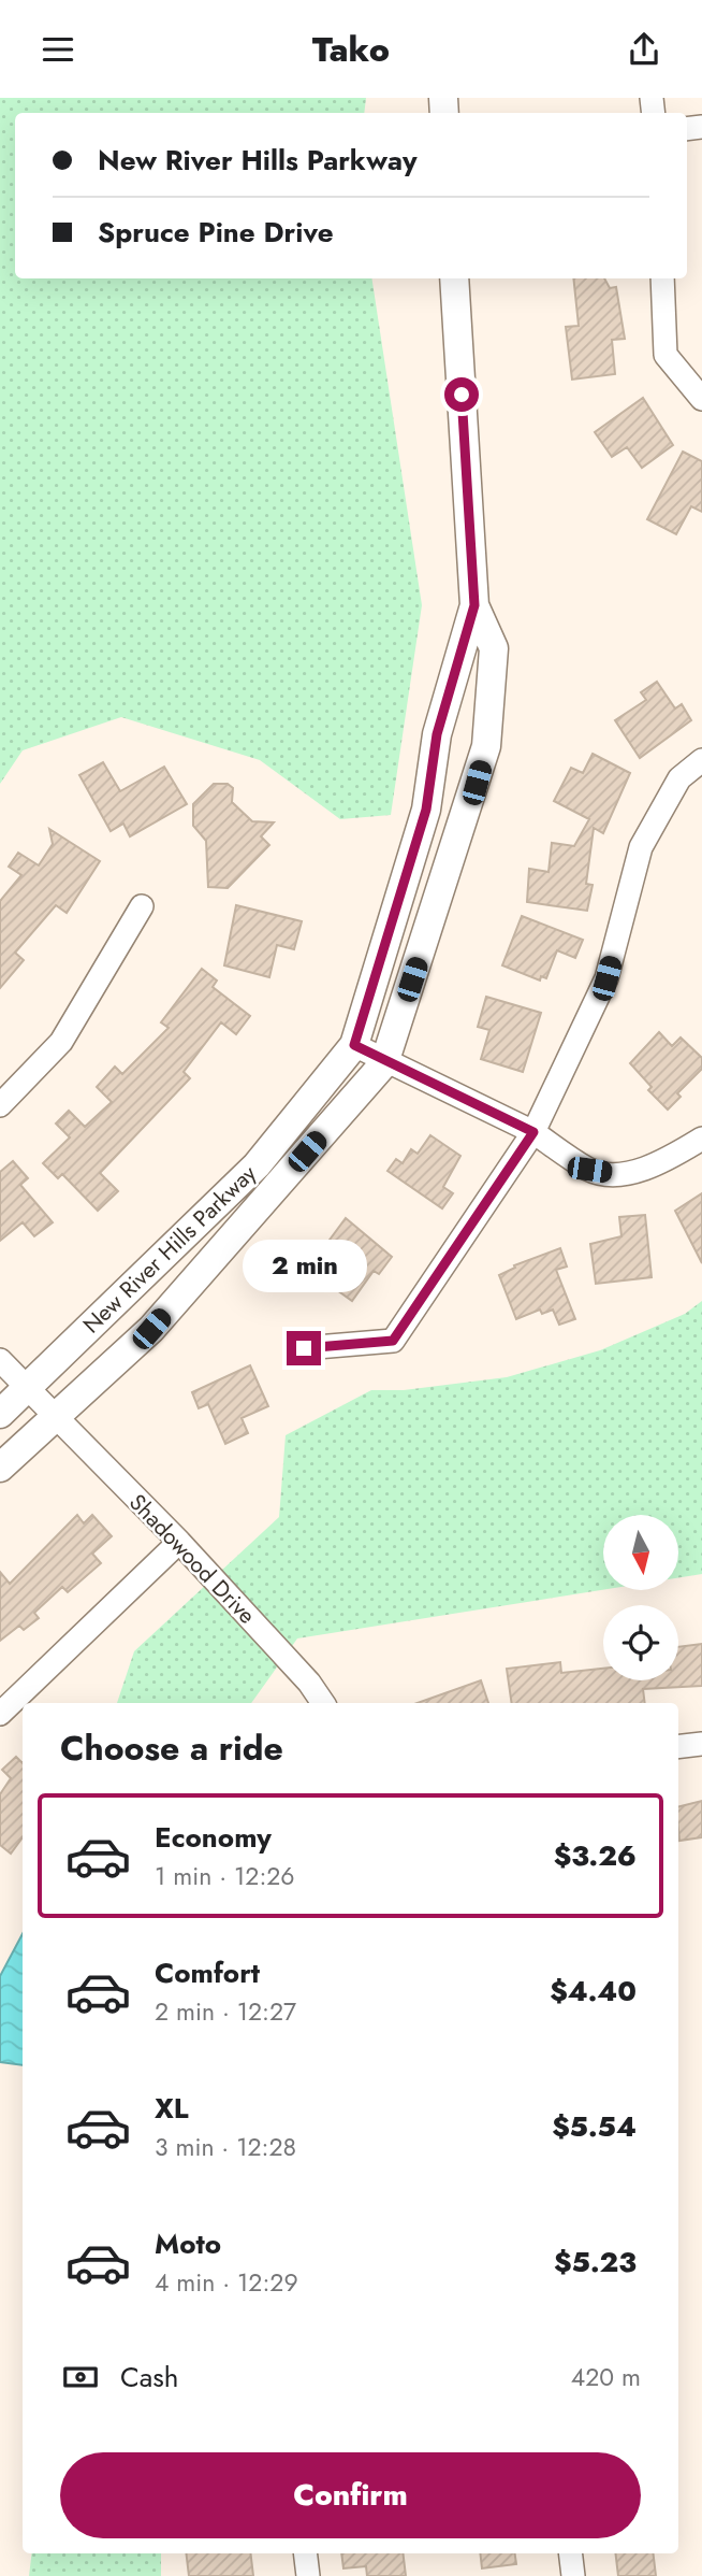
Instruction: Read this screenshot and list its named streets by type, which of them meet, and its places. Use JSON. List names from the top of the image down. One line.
{"streets":{"street":["New River Hills Parkway","Shadowood Drive"]},"crossings":[["New River Hills Parkway","Shadowood Drive"]],"north":"bottom","page":{"header":"Tako","banner":["New River Hills Parkway","Spruce Pine Drive"],"bubble":"2 min","heading":"Choose a ride","list":[{"name":"Economy","note":"1 min · 12:26","value":"$3.26"},{"name":"Comfort","note":"2 min · 12:27","value":"$4.40"},{"name":"XL","note":"3 min · 12:28","value":"$5.54"},{"name":"Moto","note":"4 min · 12:29","value":"$5.23"}],"pay":["Cash","420 m"],"buttons":"Confirm"}}
